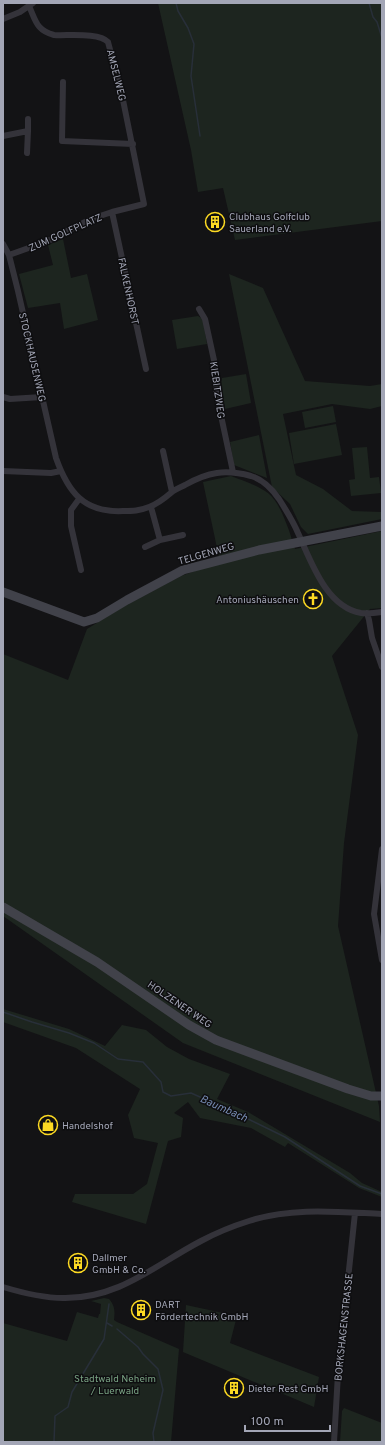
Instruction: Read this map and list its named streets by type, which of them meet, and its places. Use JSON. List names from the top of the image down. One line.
{"streets":{"main road":["TELGENWEG","HOLZENER WEG"],"street":["AMSELWEG","ZUM GOLFPLATZ","FALKENHORST","STOCKHAUSENWEG","KIEBITZWEG","BORKSHAGENSTRASSE"]},"crossings":[["AMSELWEG","ZUM GOLFPLATZ"],["ZUM GOLFPLATZ","FALKENHORST"],["ZUM GOLFPLATZ","STOCKHAUSENWEG"]],"water":["Baumbach"],"parks":["Stadtwald Neheim / Luerwald"],"places":{"building":["Clubhaus Golfclub Sauerland e.V.","Dallmer GmbH & Co.","DART Fördertechnik GmbH","Dieter Rest GmbH"],"church":["Antoniushäuschen"],"shop":["Handelshof"]},"scale_bar":"100 m"}
